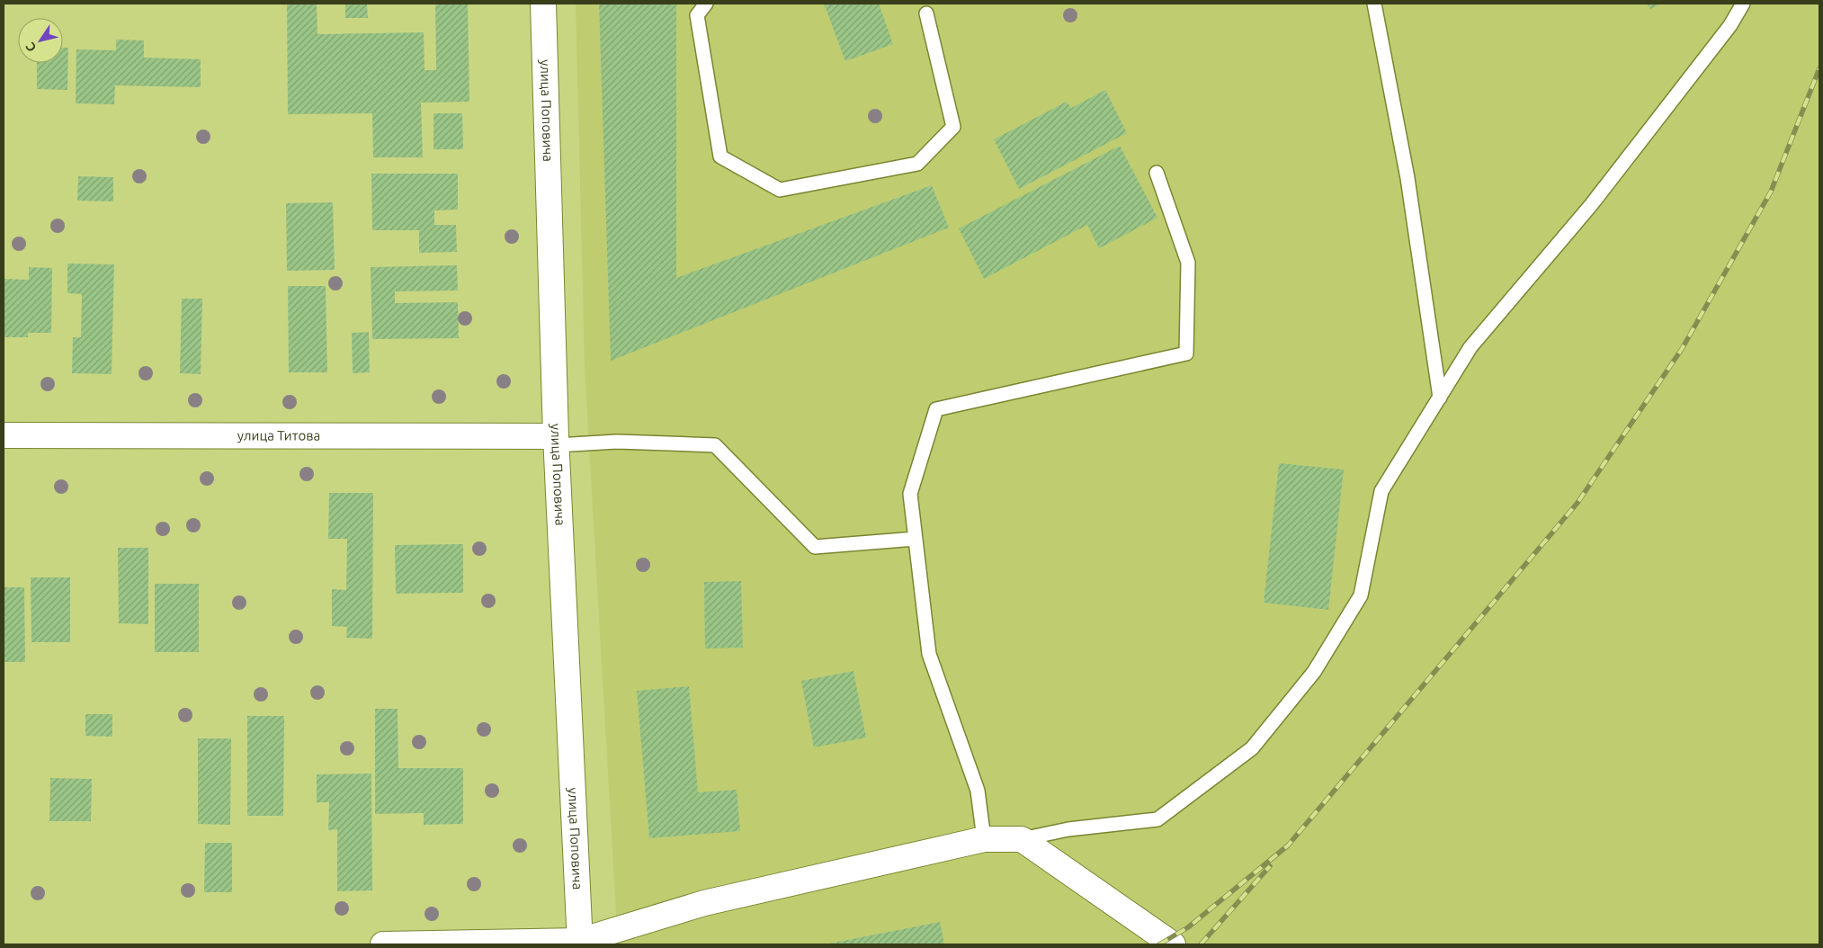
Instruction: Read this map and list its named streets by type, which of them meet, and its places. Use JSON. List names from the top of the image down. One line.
{"streets":{"street":["улица Поповича","улица Титова"]},"crossings":[["улица Поповича","улица Титова"]],"north":"bottom left"}
